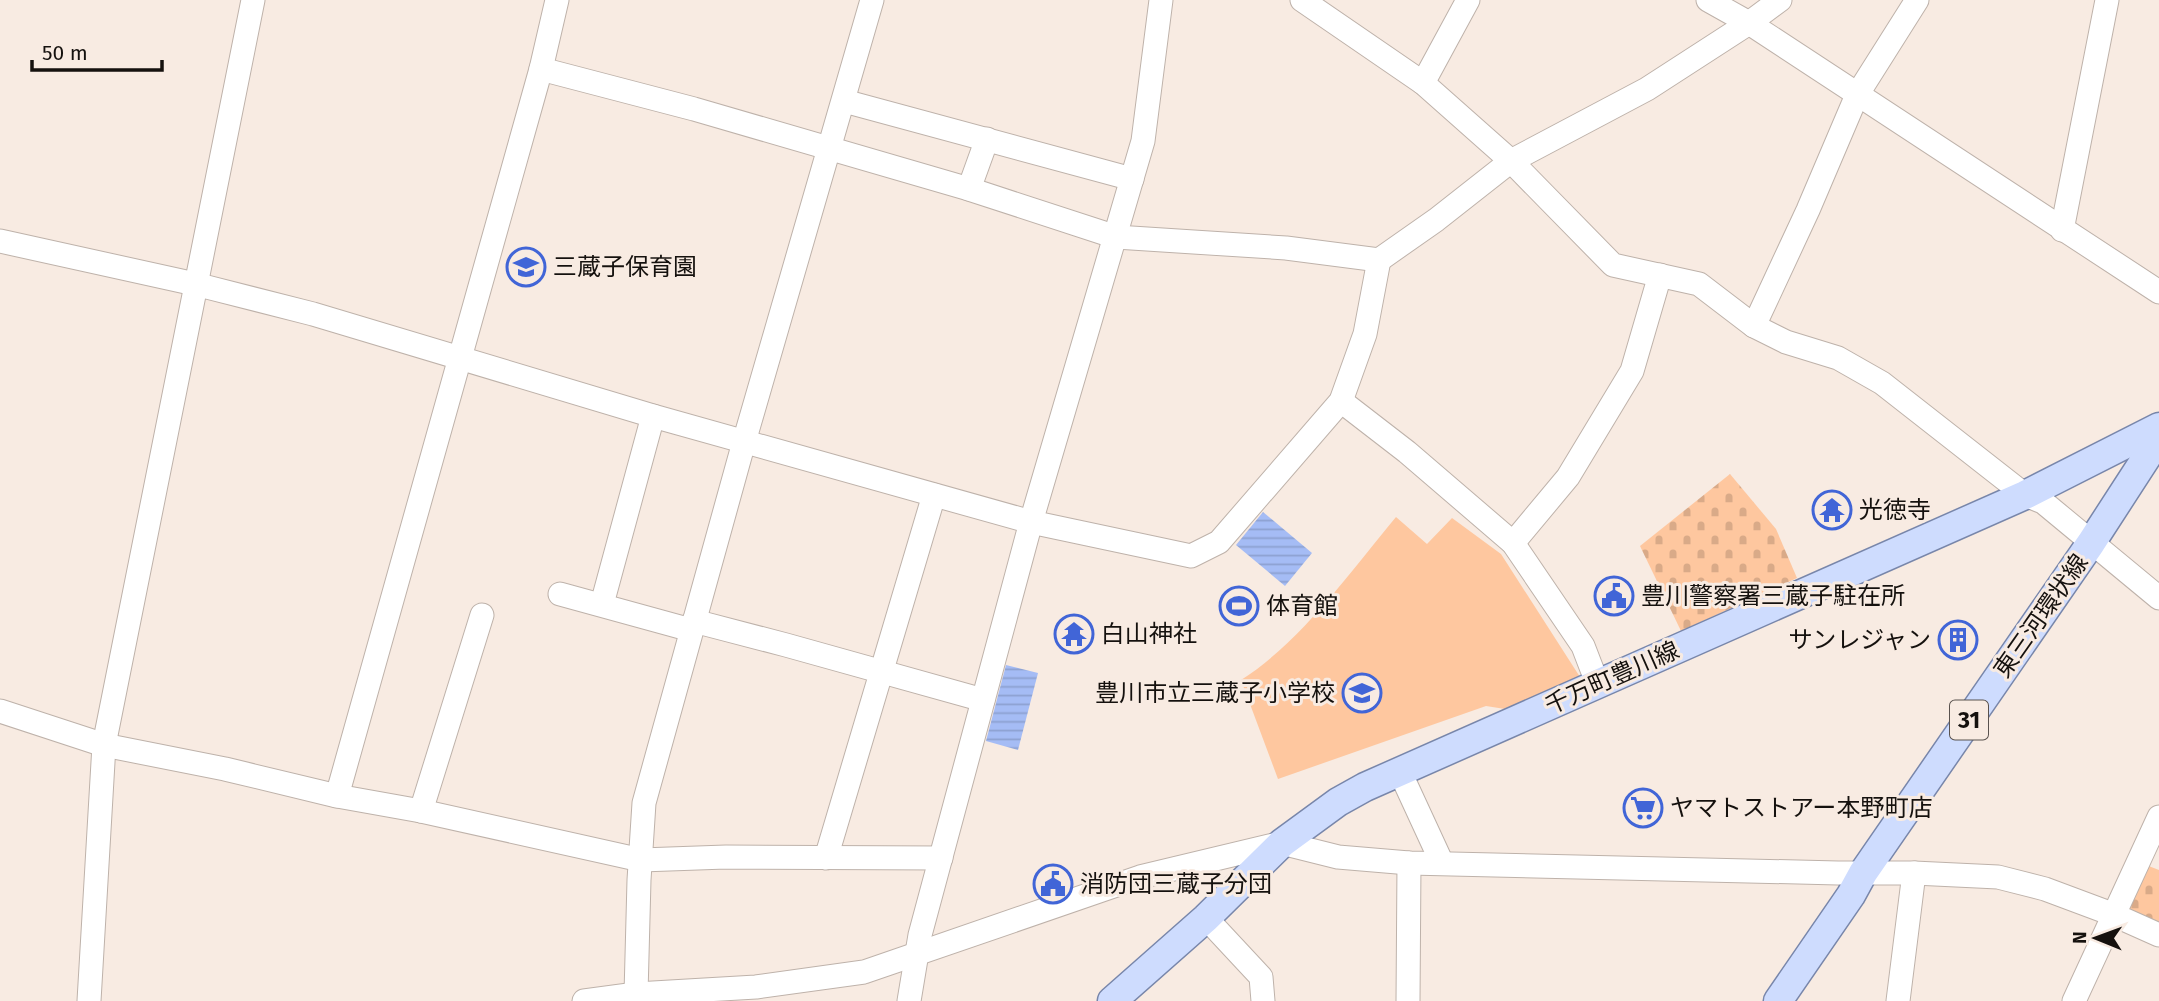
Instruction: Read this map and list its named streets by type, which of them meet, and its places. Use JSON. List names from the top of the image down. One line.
{"streets":{"main road":["東三河環状線","千万町豊川線","31"]},"places":{"school or university":["三蔵子保育園","豊川市立三蔵子小学校"],"temple":["光徳寺","白山神社"],"public building":["豊川警察署三蔵子駐在所","消防団三蔵子分団"],"sports":["体育館"],"building":["サンレジャン"],"supermarket":["ヤマトストアー本野町店"]},"scale_bar":"50 m","north":"left"}
